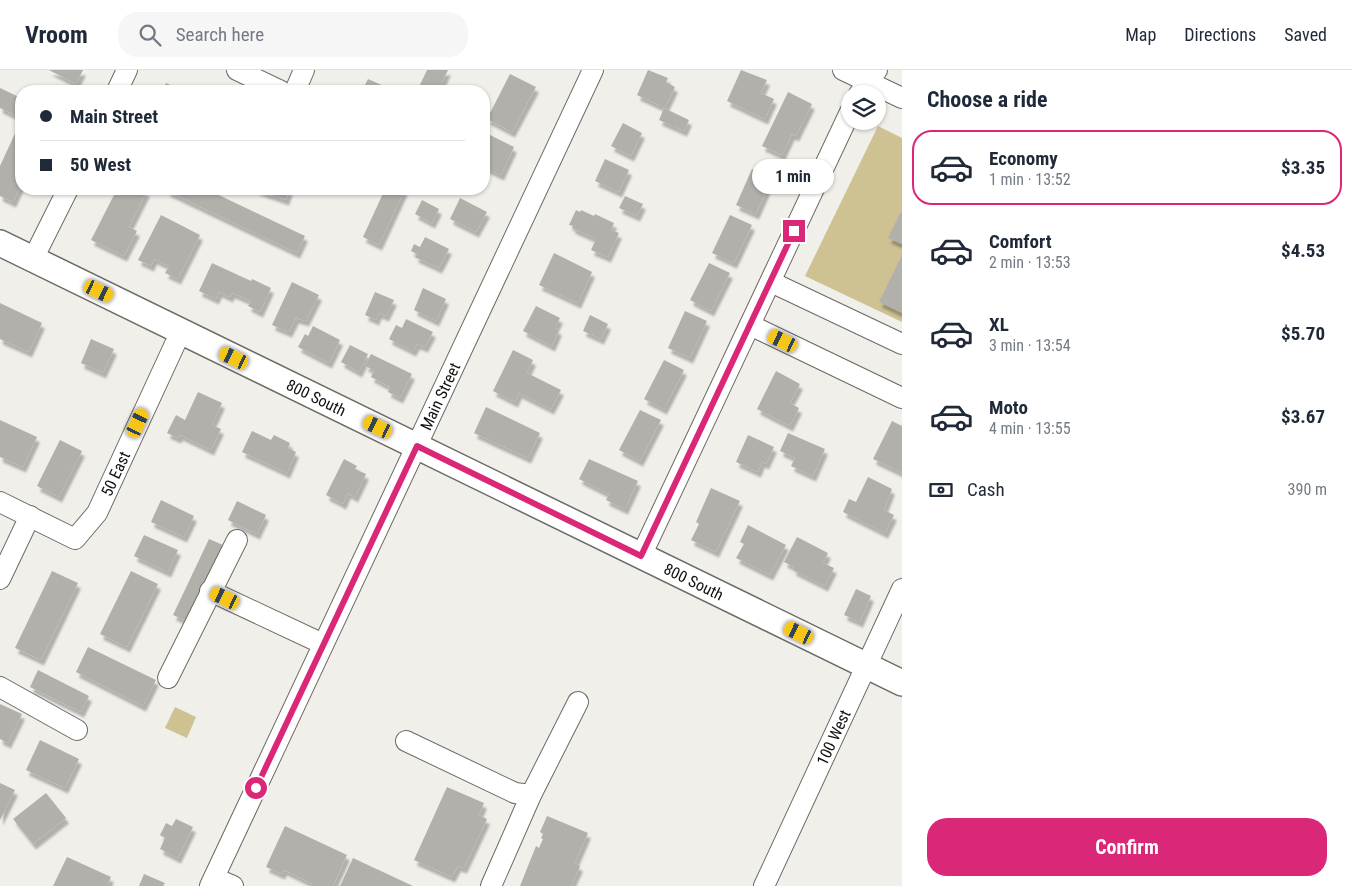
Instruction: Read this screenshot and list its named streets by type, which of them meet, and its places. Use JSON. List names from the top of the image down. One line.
{"streets":{"main road":["800 South"],"street":["Main Street","50 East","100 West"]},"crossings":[["800 South","Main Street"],["800 South","50 East"],["800 South","100 West"]],"page":{"header":"Vroom","search":"Search here","nav":["Map","Directions","Saved"],"heading":"Choose a ride","banner":["Main Street","50 West"],"list":[{"name":"Economy","note":"1 min · 13:52","value":"$3.35"},{"name":"Comfort","note":"2 min · 13:53","value":"$4.53"},{"name":"XL","note":"3 min · 13:54","value":"$5.70"},{"name":"Moto","note":"4 min · 13:55","value":"$3.67"}],"bubble":"1 min","pay":["Cash","390 m"],"buttons":"Confirm"}}
